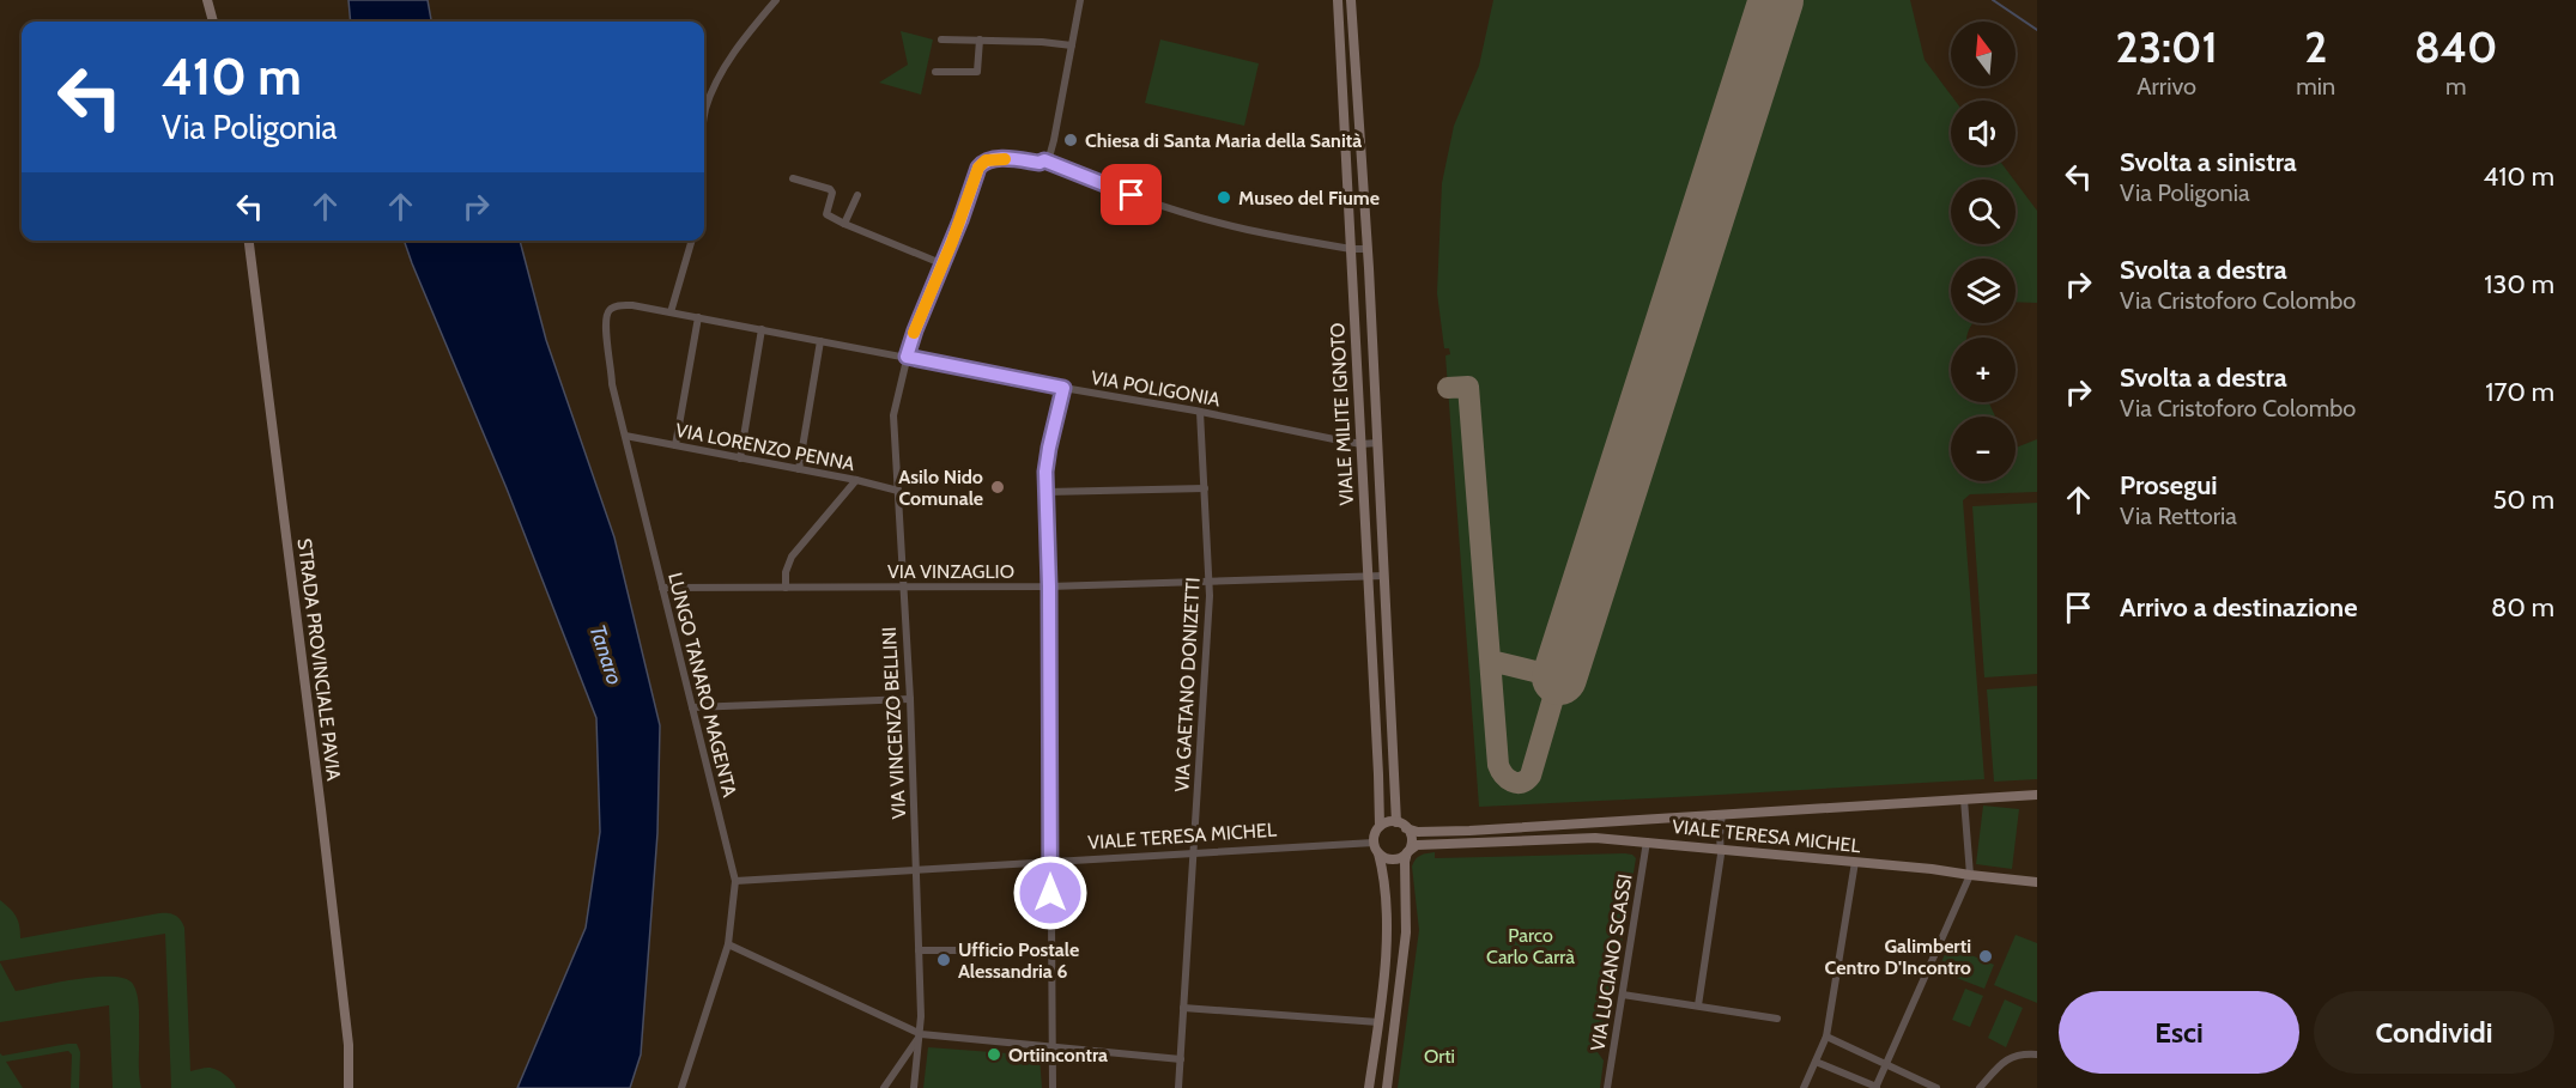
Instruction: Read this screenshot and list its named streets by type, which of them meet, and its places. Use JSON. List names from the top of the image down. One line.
{"streets":{"main road":["VIALE MILITE IGNOTO","STRADA PROVINCIALE PAVIA","VIALE TERESA MICHEL"],"street":["VIA POLIGONIA","VIA LORENZO PENNA","VIA VINZAGLIO","LUNGO TANARO MAGENTA","VIA GAETANO DONIZETTI","VIA VINCENZO BELLINI","VIA LUCIANO SCASSI"]},"crossings":[["VIA POLIGONIA","VIALE MILITE IGNOTO"],["VIA POLIGONIA","LUNGO TANARO MAGENTA"],["VIA POLIGONIA","VIA GAETANO DONIZETTI"],["VIA POLIGONIA","VIA VINCENZO BELLINI"],["VIALE MILITE IGNOTO","VIA VINZAGLIO"],["VIALE MILITE IGNOTO","VIALE TERESA MICHEL"],["VIA LORENZO PENNA","LUNGO TANARO MAGENTA"],["VIA LORENZO PENNA","VIA VINCENZO BELLINI"],["VIA VINZAGLIO","LUNGO TANARO MAGENTA"],["VIA VINZAGLIO","VIA GAETANO DONIZETTI"],["VIA VINZAGLIO","VIA VINCENZO BELLINI"],["LUNGO TANARO MAGENTA","VIALE TERESA MICHEL"],["VIA GAETANO DONIZETTI","VIALE TERESA MICHEL"],["VIA VINCENZO BELLINI","VIALE TERESA MICHEL"],["VIALE TERESA MICHEL","VIA LUCIANO SCASSI"]],"water":["Tanaro"],"parks":["Parco Carlo Carrà","Orti"],"places":["Chiesa di Santa Maria della Sanità","Museo del Fiume","Asilo Nido Comunale","Galimberti Centro D'Incontro","Ufficio Postale Alessandria 6","Ortiincontra"],"north":"top","page":{"eta":["23:01","Arrivo","2","min","840","m"],"map_buttons":["+","−"],"turn":["410 m","Via Poligonia"],"list":[{"name":"Svolta a sinistra","note":"Via Poligonia","value":"410 m"},{"name":"Svolta a destra","note":"Via Cristoforo Colombo","value":"130 m"},{"name":"Svolta a destra","note":"Via Cristoforo Colombo","value":"170 m"},{"name":"Prosegui","note":"Via Rettoria","value":"50 m"},{"name":"Arrivo a destinazione","value":"80 m"}],"buttons":["Esci","Condividi"]}}
